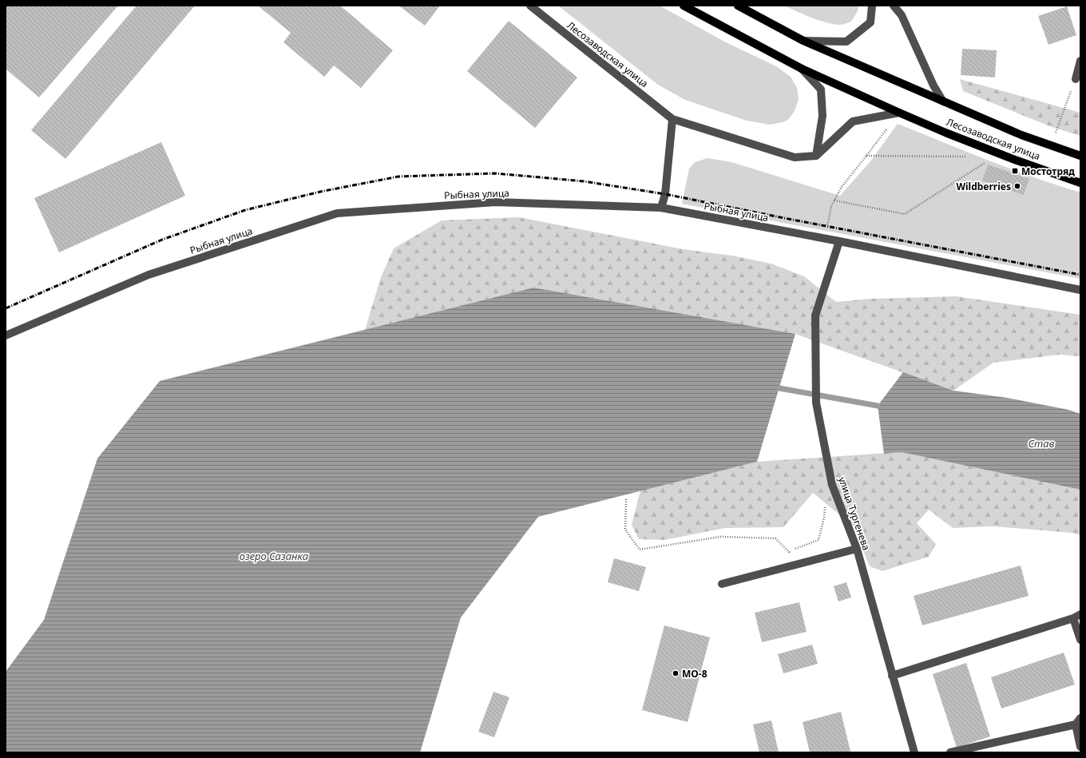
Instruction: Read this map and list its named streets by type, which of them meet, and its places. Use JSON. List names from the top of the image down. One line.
{"streets":{"main road":["Лесозаводская улица"],"street":["Рыбная улица","улица Тургенева"]},"crossings":[["Рыбная улица","улица Тургенева"]],"water":["Став","озеро Сазанка"],"places":{"transit":["Мостотряд"],"other":["Wildberries","MO-8"]}}
